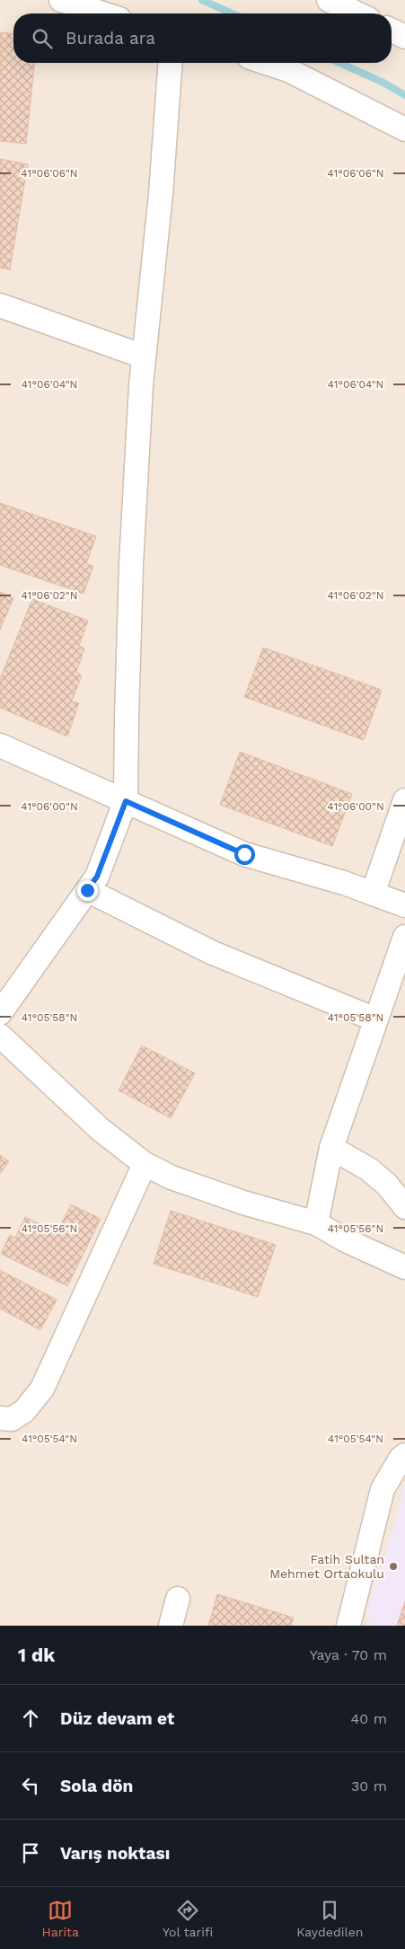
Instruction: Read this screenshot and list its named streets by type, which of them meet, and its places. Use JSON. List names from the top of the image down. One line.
{"places":["Fatih Sultan Mehmet Ortaokulu"],"page":{"search":"Burada ara","heading":["1 dk","Yaya · 70 m"],"list":[["Düz devam et","40 m"],["Sola dön","30 m"],"Varış noktası"],"nav":["Harita","Yol tarifi","Kaydedilen"]},"coordinates":["41°06'06\"N","41°06'04\"N","41°06'02\"N","41°06'00\"N","41°05'58\"N","41°05'56\"N","41°05'54\"N"]}
